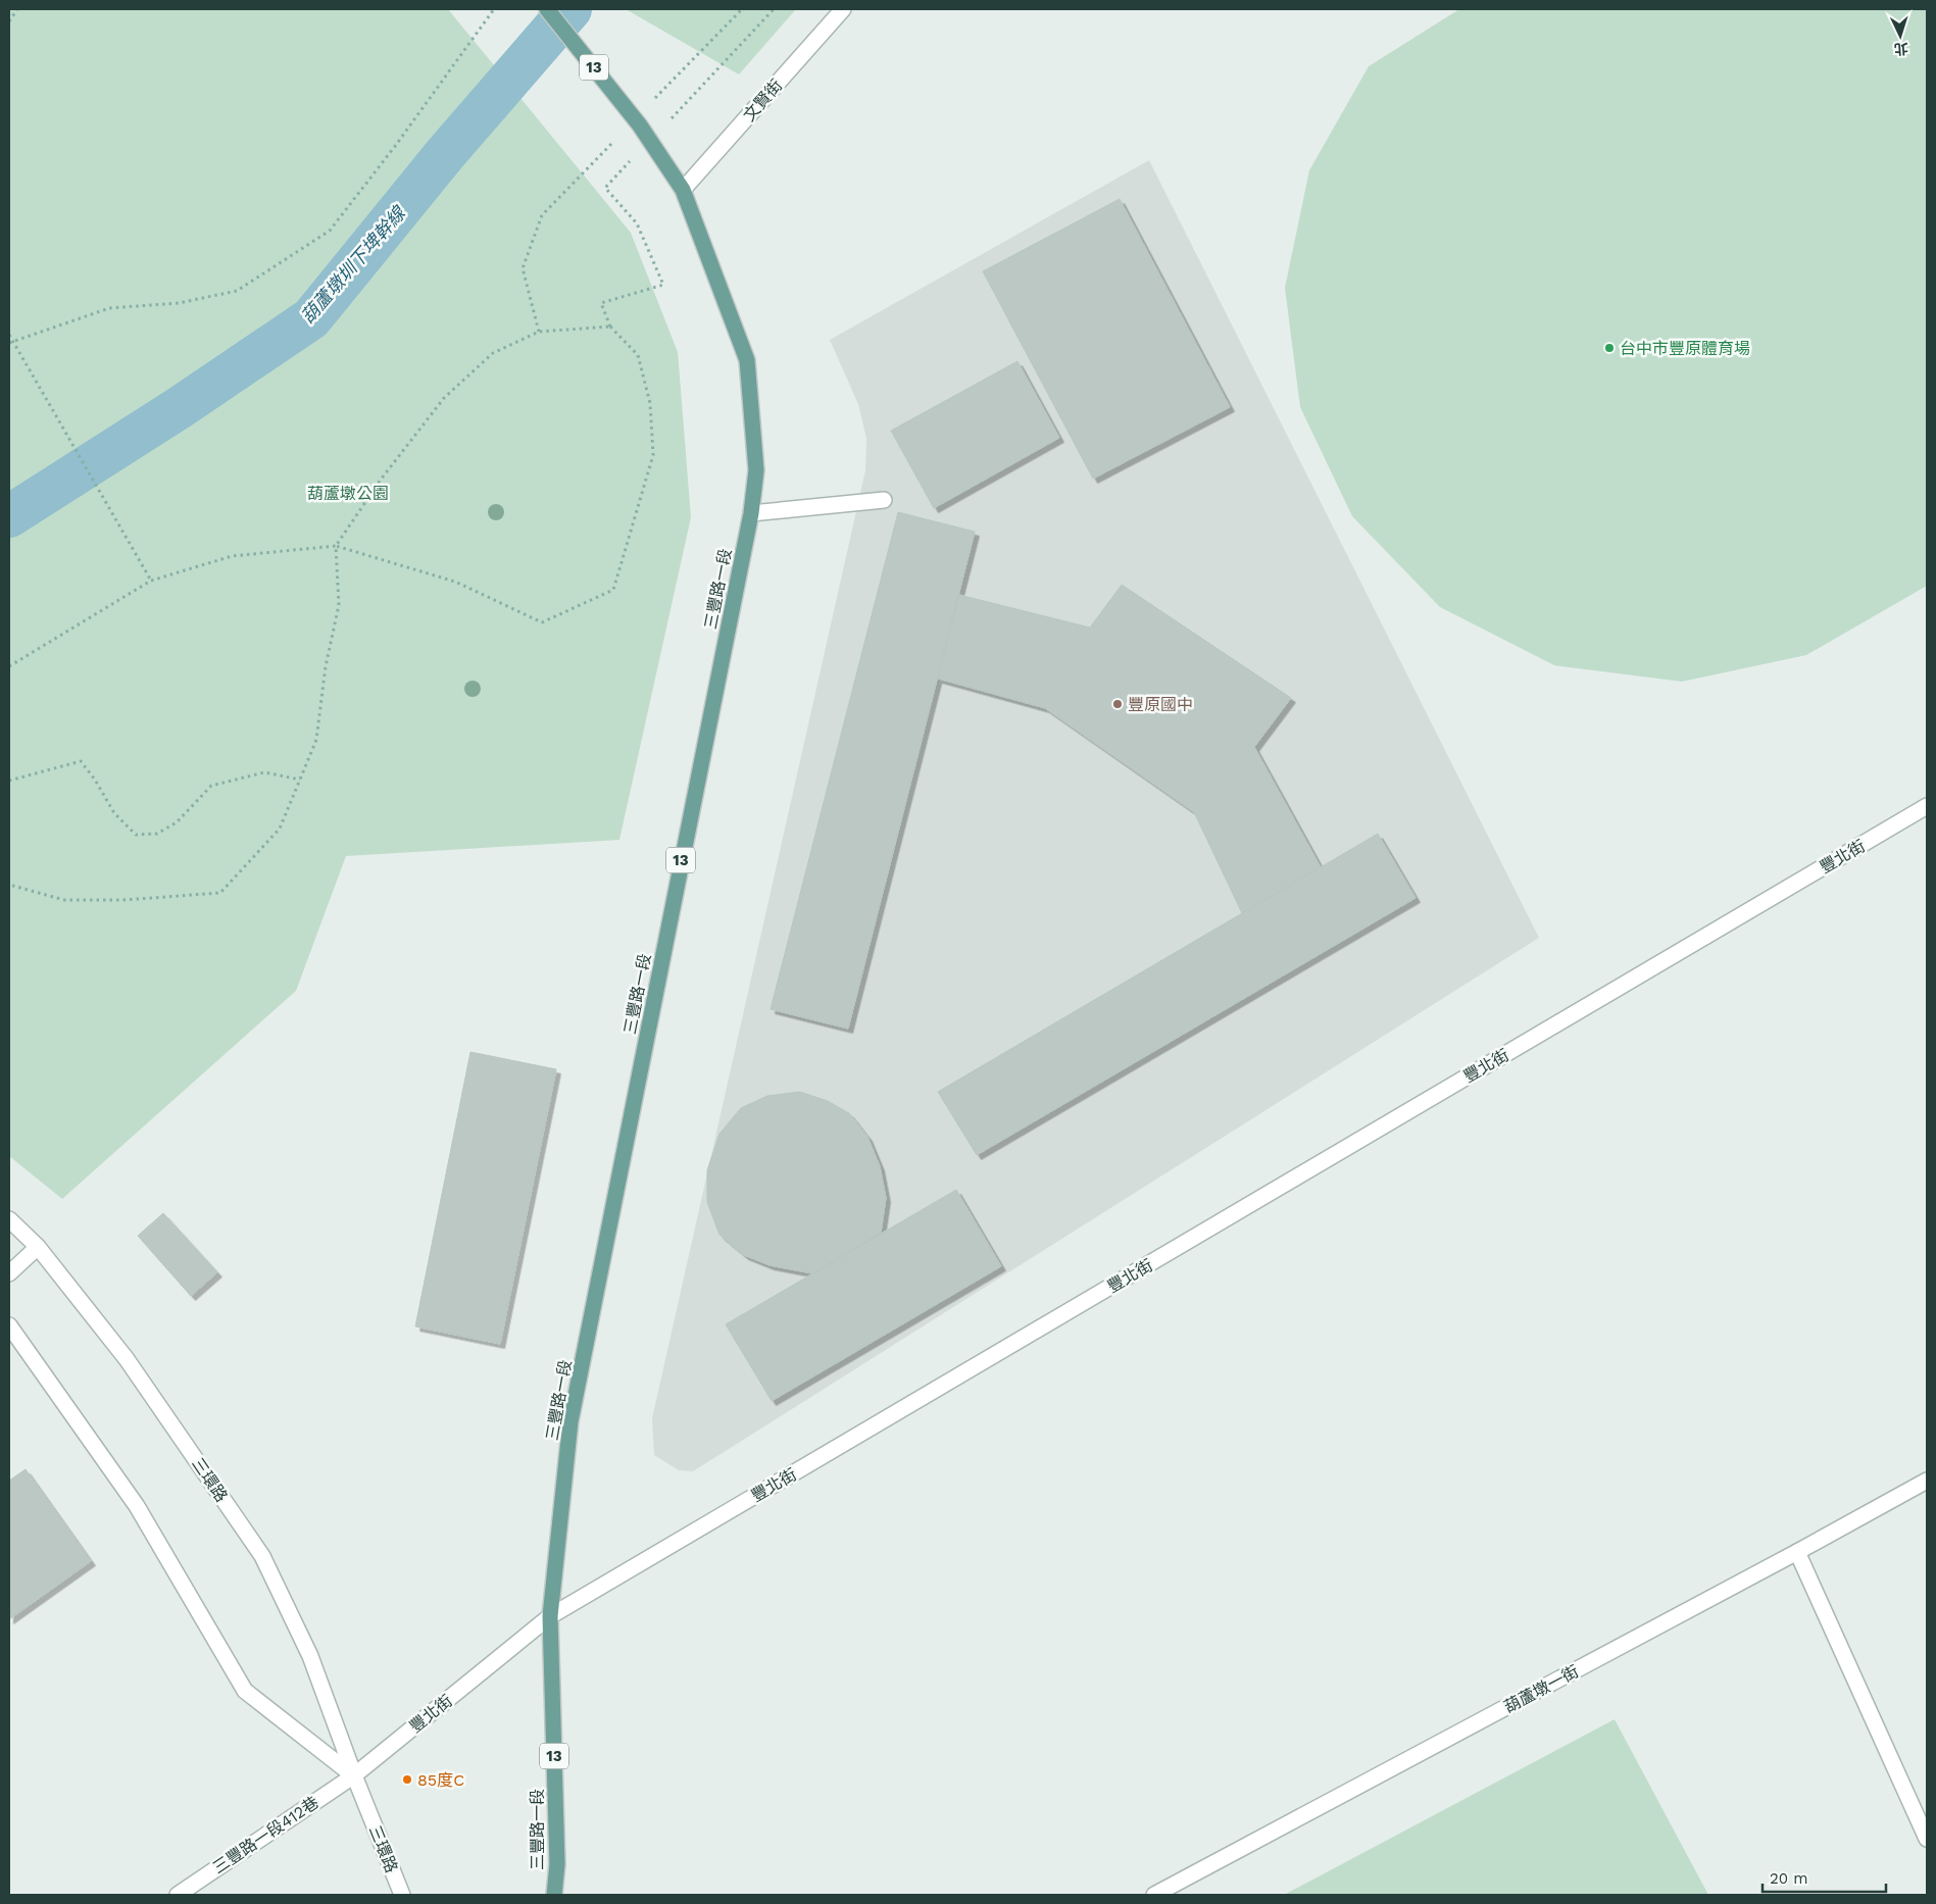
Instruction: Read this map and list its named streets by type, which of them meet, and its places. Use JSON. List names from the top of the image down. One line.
{"streets":{"main road":["13","三豐路一段"],"street":["文賢街","豐北街","三環路","葫蘆墩一街","三豐路一段412巷"]},"crossings":[["文賢街","三豐路一段"],["三豐路一段","豐北街"],["豐北街","三環路"],["豐北街","三豐路一段412巷"],["三環路","三豐路一段412巷"]],"water":["葫蘆墩圳下埤幹線"],"parks":["葫蘆墩公園"],"places":["台中市豐原體育場","豐原國中","85度C"],"scale_bar":"20 m","north":"bottom"}
